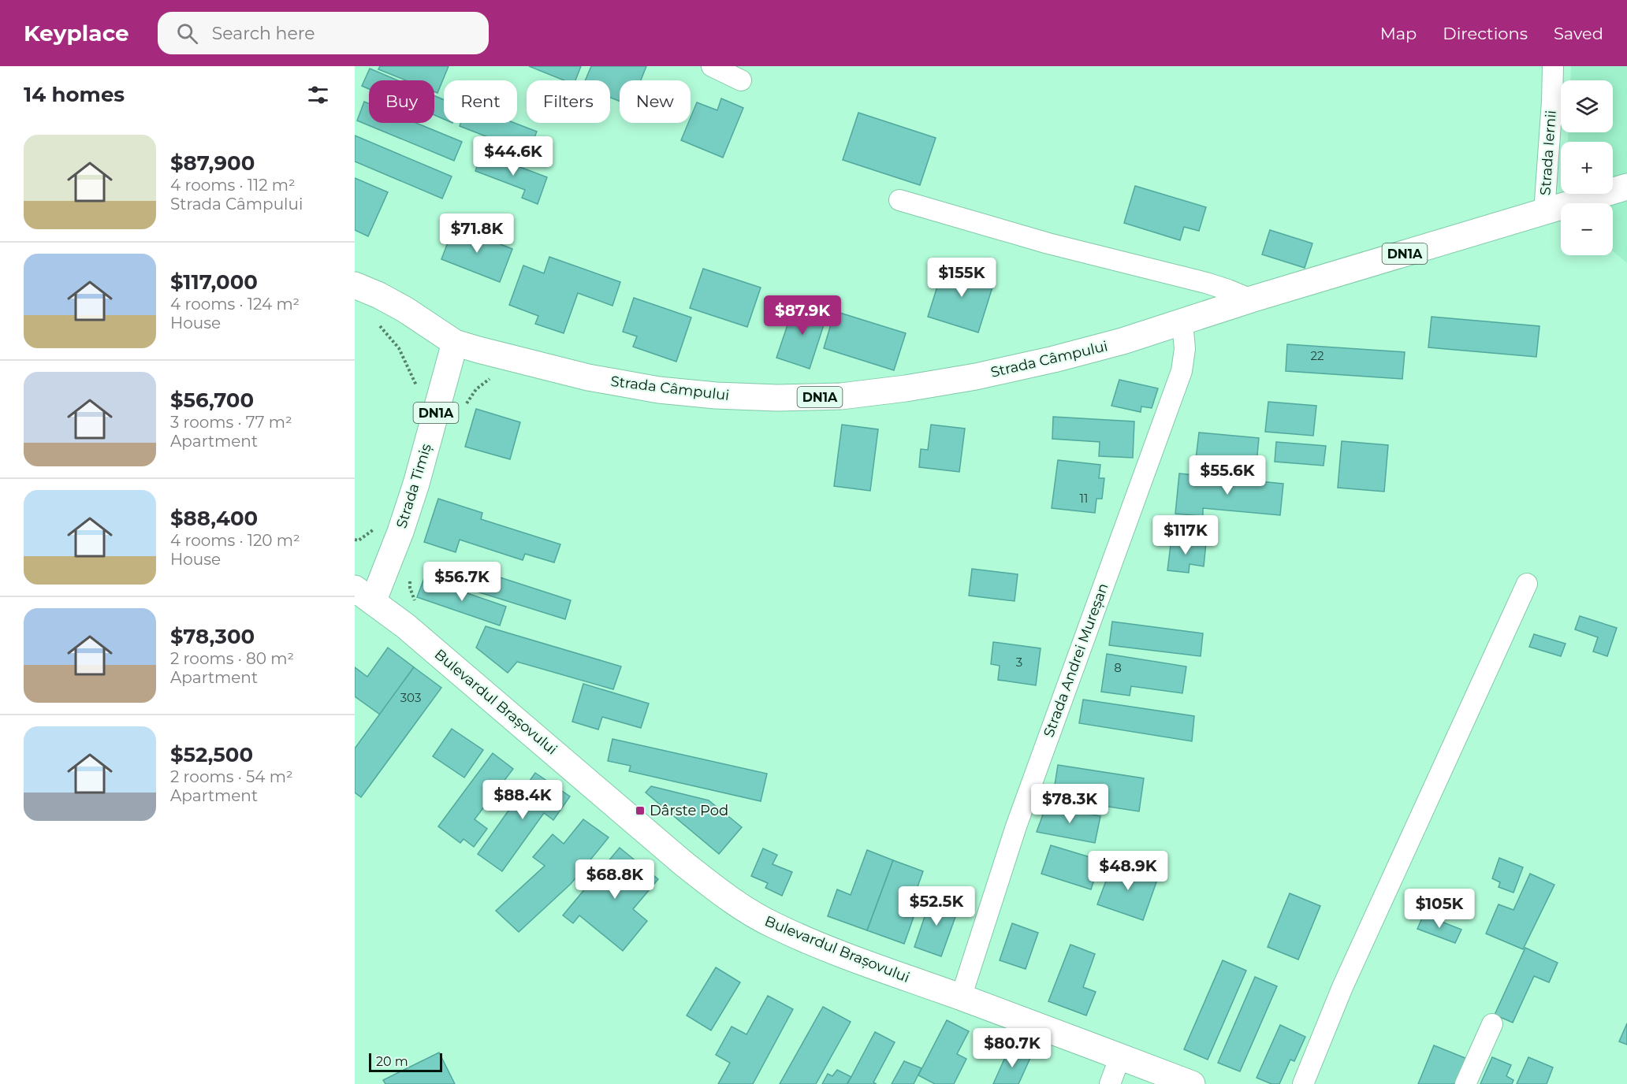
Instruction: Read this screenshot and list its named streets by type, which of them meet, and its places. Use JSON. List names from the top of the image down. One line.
{"streets":{"main road":["DN1A","Strada Câmpului","Strada Timiș","Bulevardul Brașovului"],"street":["Strada Iernii","Strada Andrei Mureșan"]},"crossings":[["Strada Iernii","Strada Câmpului"],["DN1A","Strada Câmpului"],["DN1A","Strada Timiș"],["Strada Câmpului","Strada Timiș"],["Strada Câmpului","Strada Andrei Mureșan"],["Strada Timiș","Bulevardul Brașovului"],["Strada Andrei Mureșan","Bulevardul Brașovului"]],"places":{"transit":["Dârste Pod"]},"house_numbers":["22","11","3","8","303"],"scale_bar":"20 m","page":{"header":"Keyplace","search":"Search here","nav":["Map","Directions","Saved"],"heading":"14 homes","map_buttons":["+","−"],"chip":["Buy","Rent","Filters","New"],"list":[{"name":"$87,900","note":"4 rooms · 112 m² · Strada Câmpului"},{"name":"$117,000","note":"4 rooms · 124 m² · House"},{"name":"$56,700","note":"3 rooms · 77 m² · Apartment"},{"name":"$88,400","note":"4 rooms · 120 m² · House"},{"name":"$78,300","note":"2 rooms · 80 m² · Apartment"},{"name":"$52,500","note":"2 rooms · 54 m² · Apartment"}],"price":["$44.6K","$71.8K","$155K","$87.9K","$55.6K","$117K","$56.7K","$88.4K","$78.3K","$48.9K","$68.8K","$52.5K","$105K","$80.7K"],"scale":"20 m"}}
